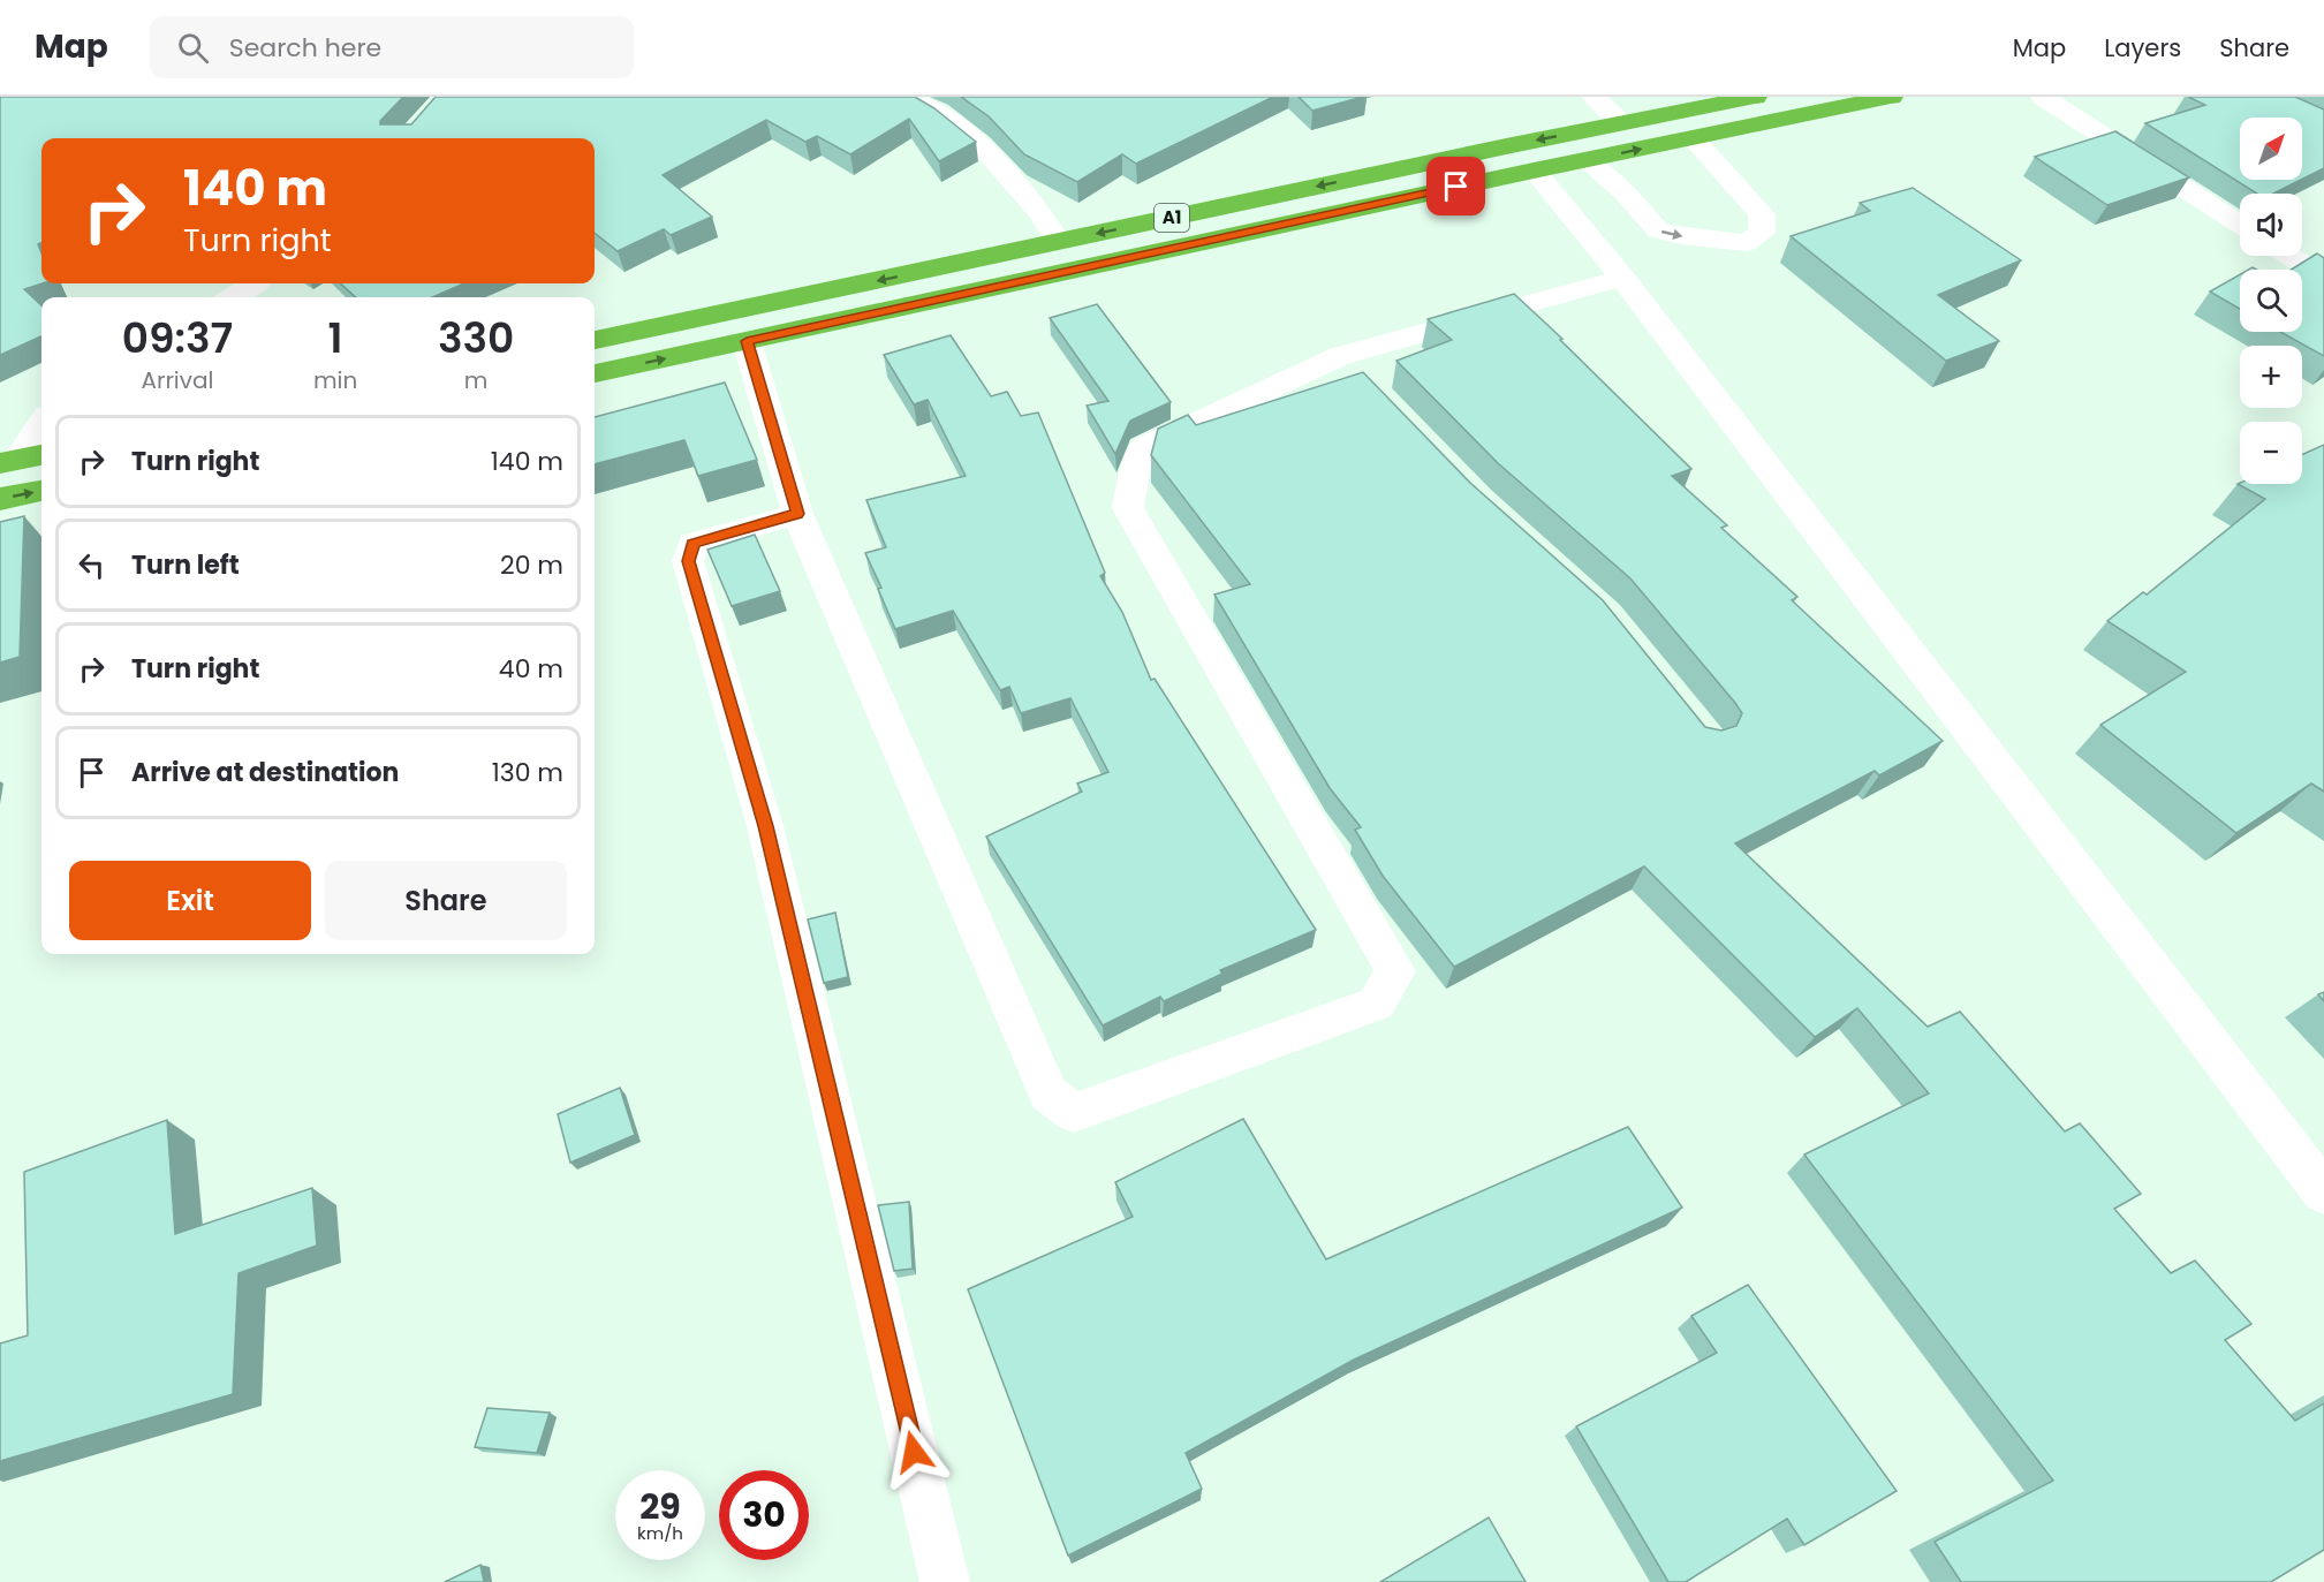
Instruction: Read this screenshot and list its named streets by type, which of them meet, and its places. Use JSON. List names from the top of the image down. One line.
{"streets":{"highway":["A1"]},"north":"top right","page":{"header":"Map","search":"Search here","nav":["Map","Layers","Share"],"map_buttons":["+","−"],"turn":["140 m","Turn right"],"eta":["09:37","Arrival","1","min","330","m"],"list":[{"name":"Turn right","value":"140 m"},{"name":"Turn left","value":"20 m"},{"name":"Turn right","value":"40 m"},{"name":"Arrive at destination","value":"130 m"}],"buttons":["Exit","Share"],"speed":"29 km/h","limit":"30"}}
